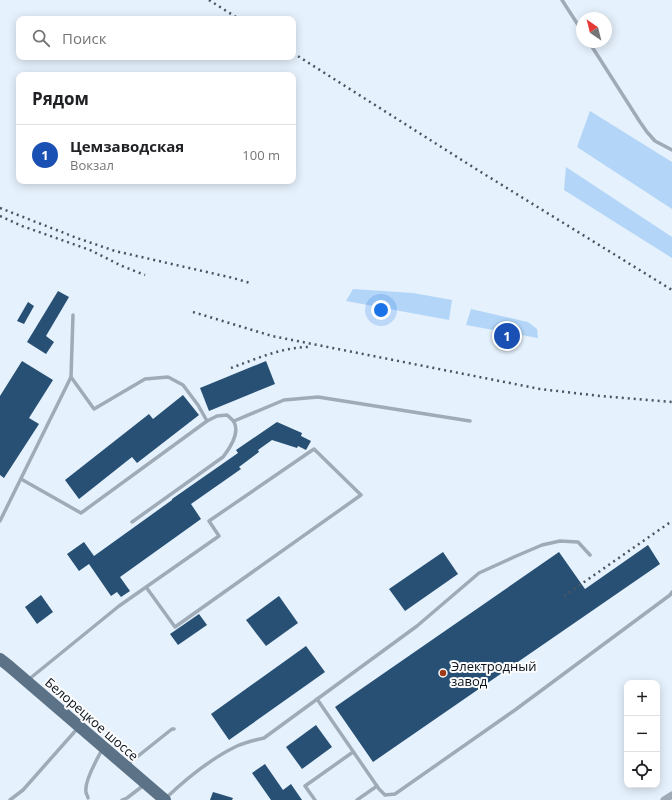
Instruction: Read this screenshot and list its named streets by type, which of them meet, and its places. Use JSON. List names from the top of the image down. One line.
{"streets":{"main road":["Белорецкое шоссе"]},"places":["Электродный завод"],"north":"top left","page":{"search":"Поиск","heading":"Рядом","list":[{"mark":"1","name":"Цемзаводская","note":"Вокзал","value":"100 m"}],"pins":"1","map_buttons":["+","−"]}}
